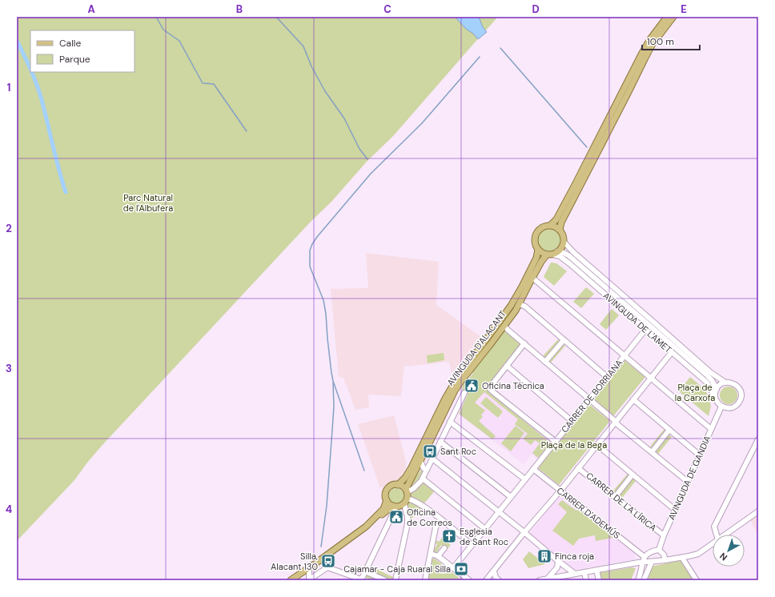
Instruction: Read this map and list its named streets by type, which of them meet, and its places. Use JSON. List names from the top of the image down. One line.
{"streets":{"main road":["AVINGUDA D'ALACANT"],"street":["AVINGUDA DE L'AMET","CARRER DE BORRIANA","AVINGUDA DE GANDIA","CARRER DE LA LÍRICA","CARRER D'ADEMÚS"]},"crossings":[["AVINGUDA DE L'AMET","AVINGUDA D'ALACANT"],["AVINGUDA DE L'AMET","CARRER DE BORRIANA"],["AVINGUDA DE L'AMET","AVINGUDA DE GANDIA"],["CARRER DE BORRIANA","CARRER D'ADEMÚS"],["AVINGUDA DE GANDIA","CARRER DE LA LÍRICA"]],"parks":["Parc Natural de l'Albufera","Plaça de la Carxofa","Plaça de la Bega"],"places":{"public building":["Oficina Técnica","Oficina de Correos"],"bus stop":["Sant Roc","Silla, Alacant 130"],"church":["Esglesia de Sant Roc"],"building":["Finca roja"],"bank":["Cajamar - Caja Ruaral Silla"]},"legend":["Calle","Parque"],"scale_bar":"100 m","north":"bottom left","grid":{"columns":["A","B","C","D","E"],"rows":["1","2","3","4"]}}
